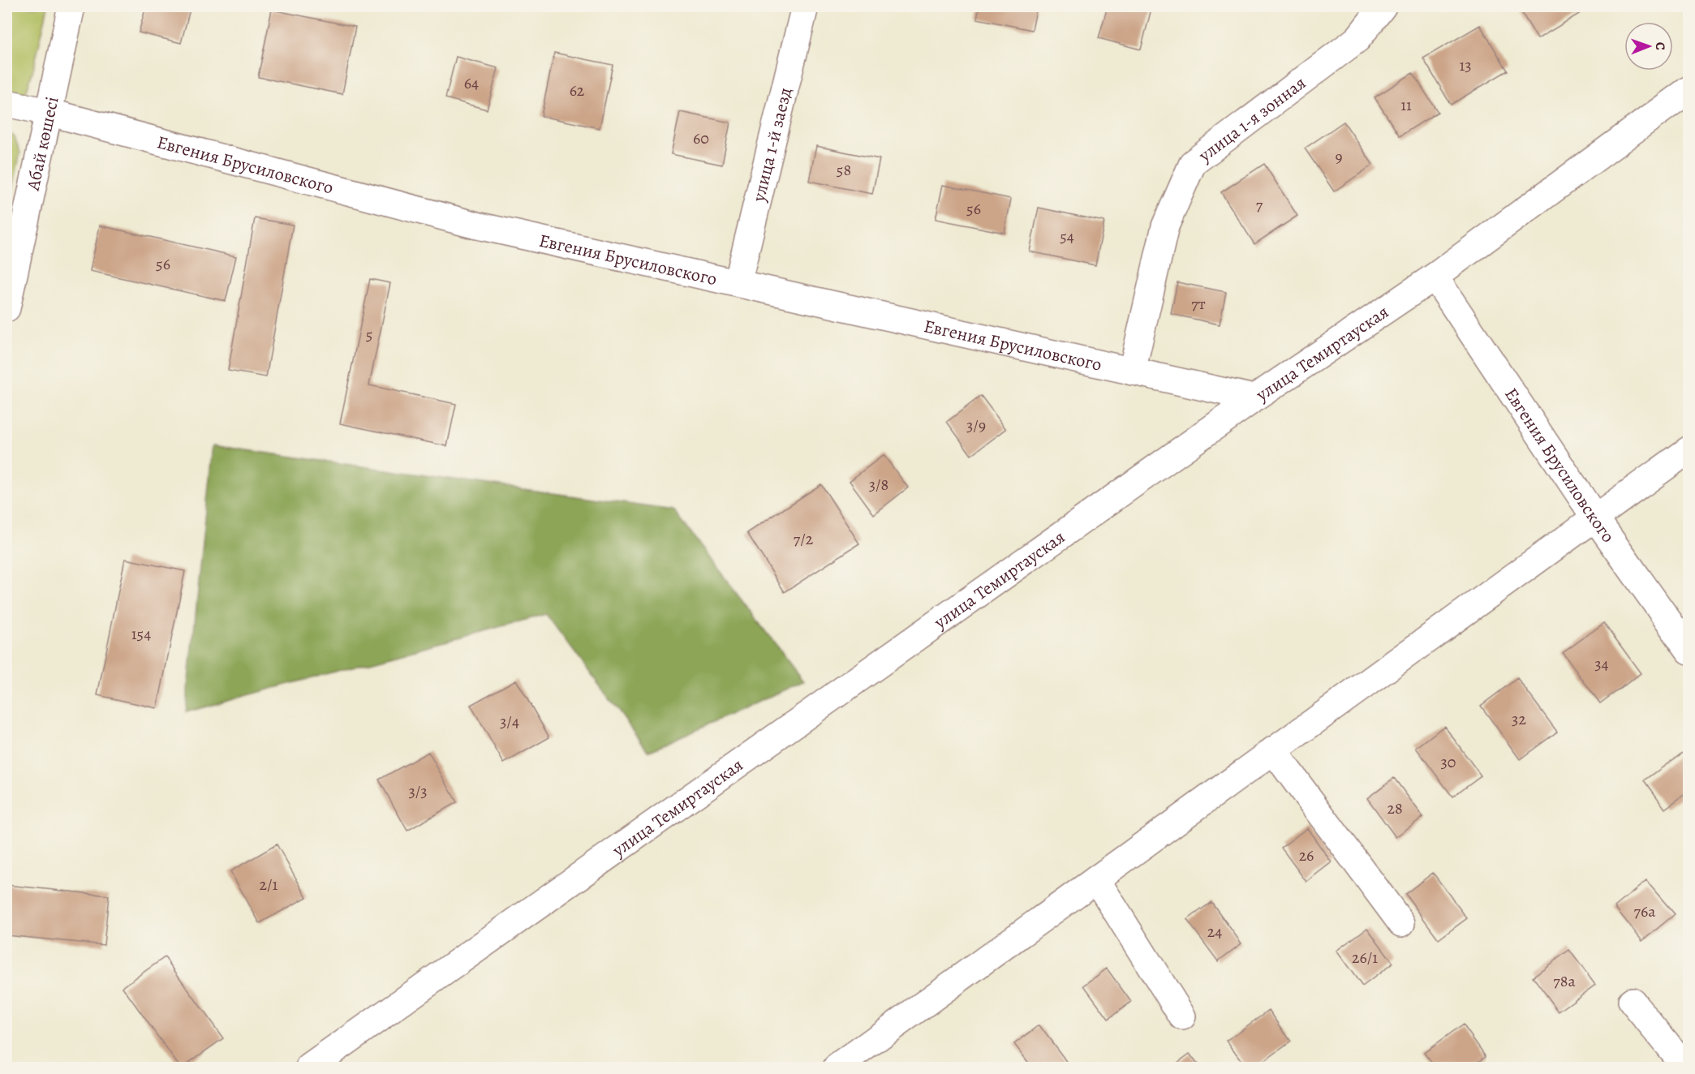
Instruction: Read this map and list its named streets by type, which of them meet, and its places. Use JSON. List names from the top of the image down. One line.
{"streets":{"street":["улица 1-я зонная","Абай көшесі","улица 1-й заезд","Евгения Брусиловского","улица Темиртауская"]},"crossings":[["улица 1-я зонная","Евгения Брусиловского"],["Абай көшесі","Евгения Брусиловского"],["улица 1-й заезд","Евгения Брусиловского"],["Евгения Брусиловского","улица Темиртауская"]],"house_numbers":["13","64","62","11","60","9","58","7","56","54","56","7т","5","3/9","3/8","7/2","154","34","32","3/4","30","3/3","28","26","2/1","76а","24","26/1","78а"],"north":"right"}
